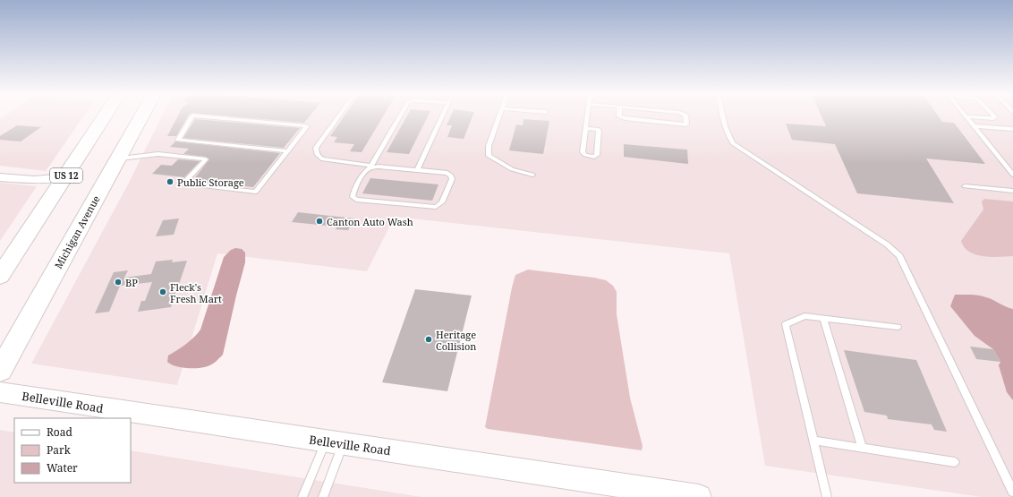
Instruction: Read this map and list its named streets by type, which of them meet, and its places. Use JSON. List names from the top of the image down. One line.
{"streets":{"main road":["US 12","Michigan Avenue","Belleville Road"]},"places":["Public Storage","Canton Auto Wash","BP","Fleck's Fresh Mart","Heritage Collision"],"legend":["Road","Park","Water"]}
